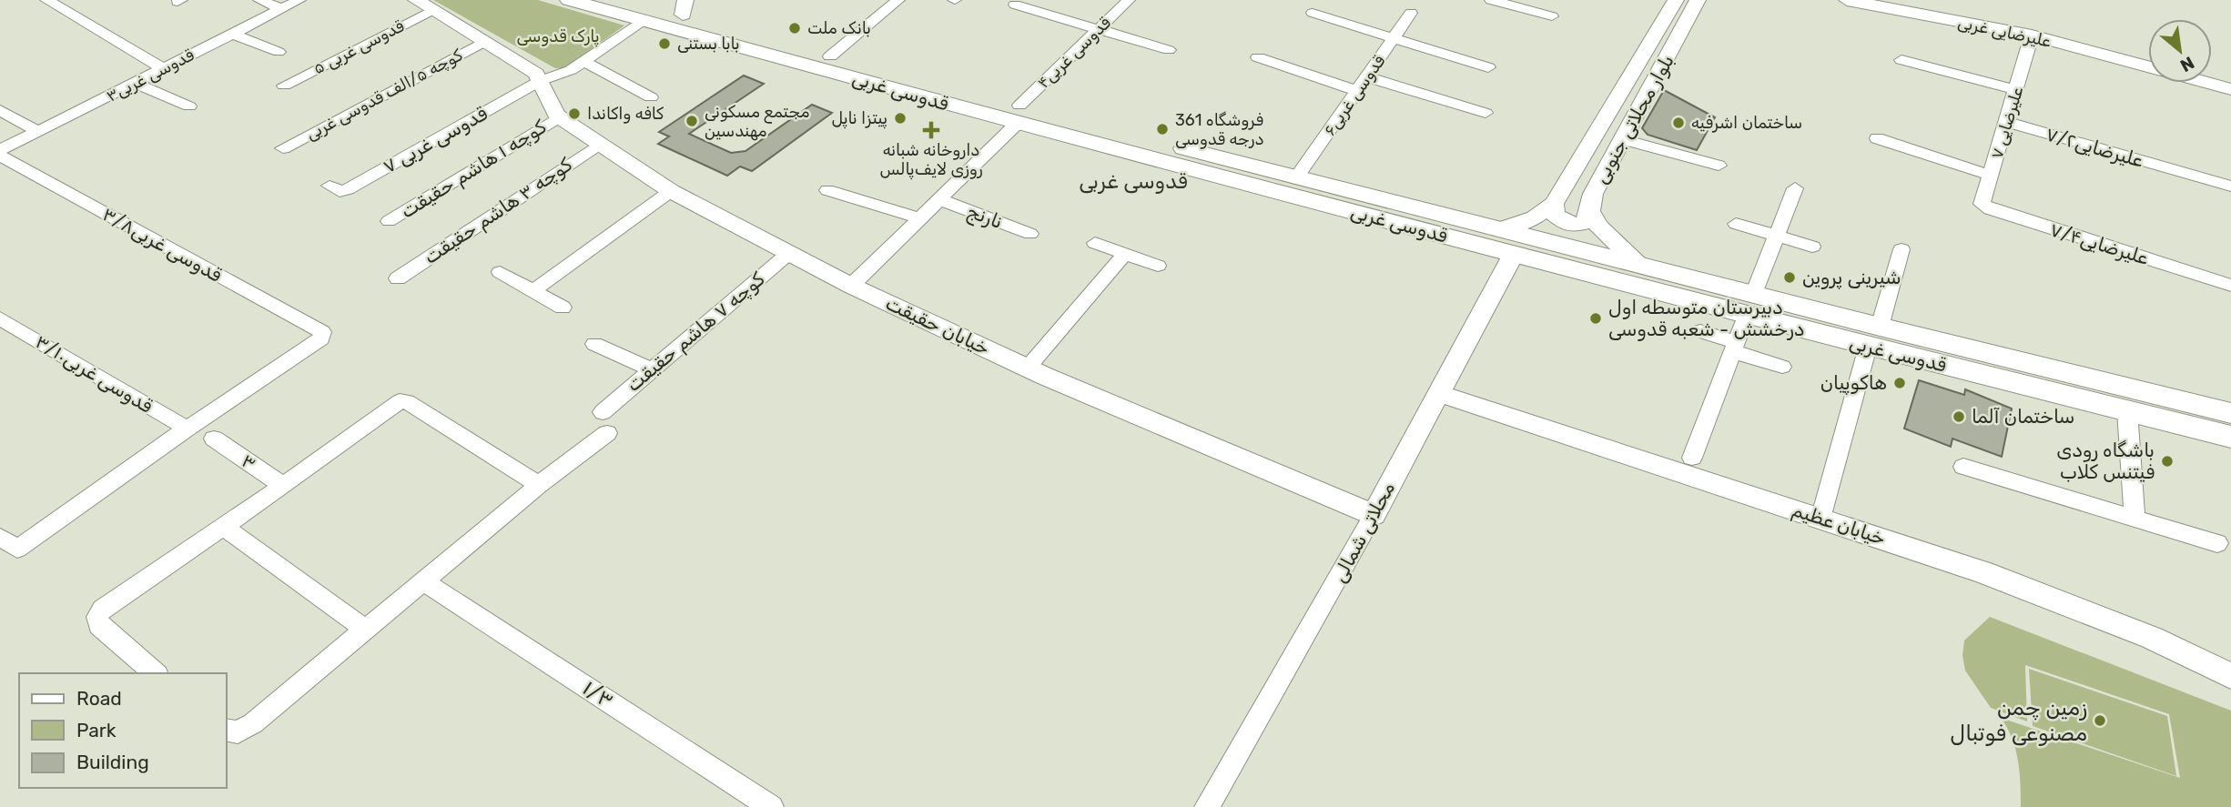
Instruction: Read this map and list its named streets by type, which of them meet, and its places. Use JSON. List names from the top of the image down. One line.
{"streets":{"main road":["قدوسی غربی"],"street":["علیرضایی غربی","۵ قدوسی غربی","قدوسی غربی۴","قدوسی غربی۳","کوچه ۵/الف قدوسی غربی","قدوسی غربی۶","بلوار محلاتی جنوبی","۷ علیرضایی","۷ قدوسی غربی","علیرضایی۷/۲","کوچه ۱ هاشم حقیقت","کوچه ۳ هاشم حقیقت","نارنج","علیرضایی۷/۴","قدوسی غربی۳/۸","خیابان حقیقت","کوچه ۷ هاشم حقیقت","قدوسی غربی۳/۱۰","۳","خیابان عظیم","محلاتی شمالی","۱/۳"]},"crossings":[["علیرضایی غربی","۷ علیرضایی"],["قدوسی غربی۴","قدوسی غربی"],["قدوسی غربی۴","نارنج"],["قدوسی غربی۴","خیابان حقیقت"],["قدوسی غربی","قدوسی غربی۶"],["قدوسی غربی","بلوار محلاتی جنوبی"],["قدوسی غربی","۷ قدوسی غربی"],["قدوسی غربی","محلاتی شمالی"],["۷ علیرضایی","علیرضایی۷/۲"],["۷ علیرضایی","علیرضایی۷/۴"],["۷ قدوسی غربی","خیابان حقیقت"],["کوچه ۱ هاشم حقیقت","خیابان حقیقت"],["کوچه ۳ هاشم حقیقت","خیابان حقیقت"],["قدوسی غربی۳/۸","قدوسی غربی۳/۱۰"],["خیابان حقیقت","کوچه ۷ هاشم حقیقت"],["خیابان حقیقت","محلاتی شمالی"],["خیابان عظیم","محلاتی شمالی"]],"districts":["قدوسی غربی"],"parks":["پارک قدوسی"],"places":{"other":["بانک ملت","بابا بستنی","کافه واکاندا","پیتزا ناپل","مجتمع مسکونی مهندسین","ساختمان اشرفیه","فروشگاه 361 درجه قدوسی","شیرینی پروین","دبیرستان متوسطه اول درخشش - شعبه قدوسی","هاکوپیان","ساختمان آلما","باشگاه رودی فیتنس کلاب","زمین چمن مصنوعی فوتبال"],"health":["داروخانه شبانه روزی لایف‌پالس"]},"legend":["Road","Park","Building"],"north":"bottom right"}
